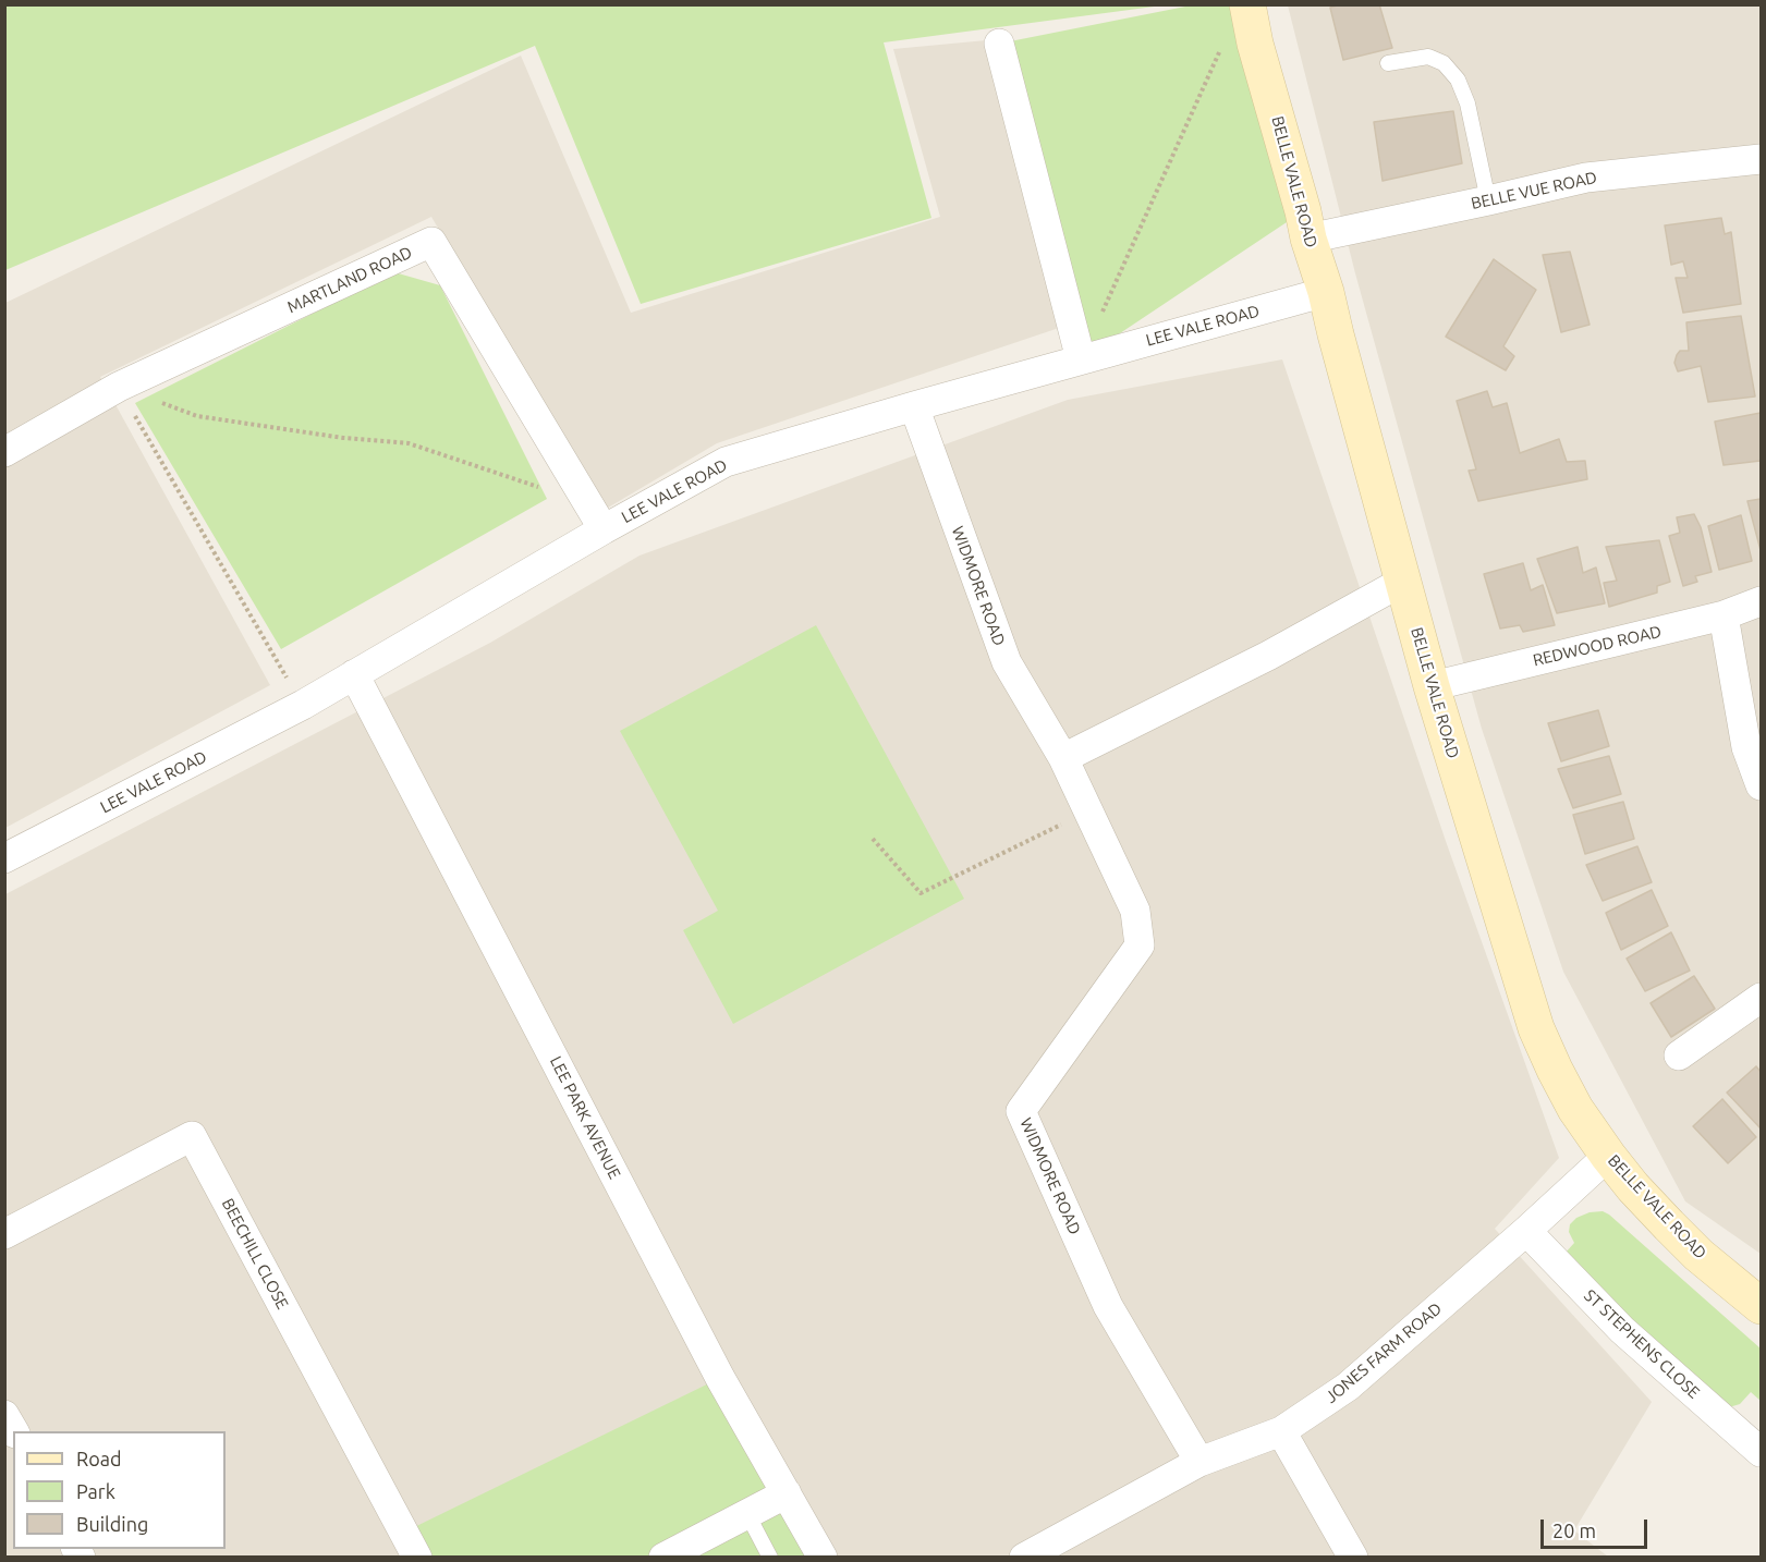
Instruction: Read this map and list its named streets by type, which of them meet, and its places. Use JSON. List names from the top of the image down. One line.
{"streets":{"main road":["BELLE VALE ROAD"],"street":["BELLE VUE ROAD","MARTLAND ROAD","LEE VALE ROAD","WIDMORE ROAD","REDWOOD ROAD","LEE PARK AVENUE","BEECHILL CLOSE","ST STEPHENS CLOSE","JONES FARM ROAD"]},"crossings":[["BELLE VALE ROAD","BELLE VUE ROAD"],["BELLE VALE ROAD","LEE VALE ROAD"],["BELLE VALE ROAD","REDWOOD ROAD"],["BELLE VALE ROAD","JONES FARM ROAD"],["MARTLAND ROAD","LEE VALE ROAD"],["LEE VALE ROAD","WIDMORE ROAD"],["LEE VALE ROAD","LEE PARK AVENUE"],["WIDMORE ROAD","JONES FARM ROAD"],["ST STEPHENS CLOSE","JONES FARM ROAD"]],"legend":["Road","Park","Building"],"scale_bar":"20 m"}
